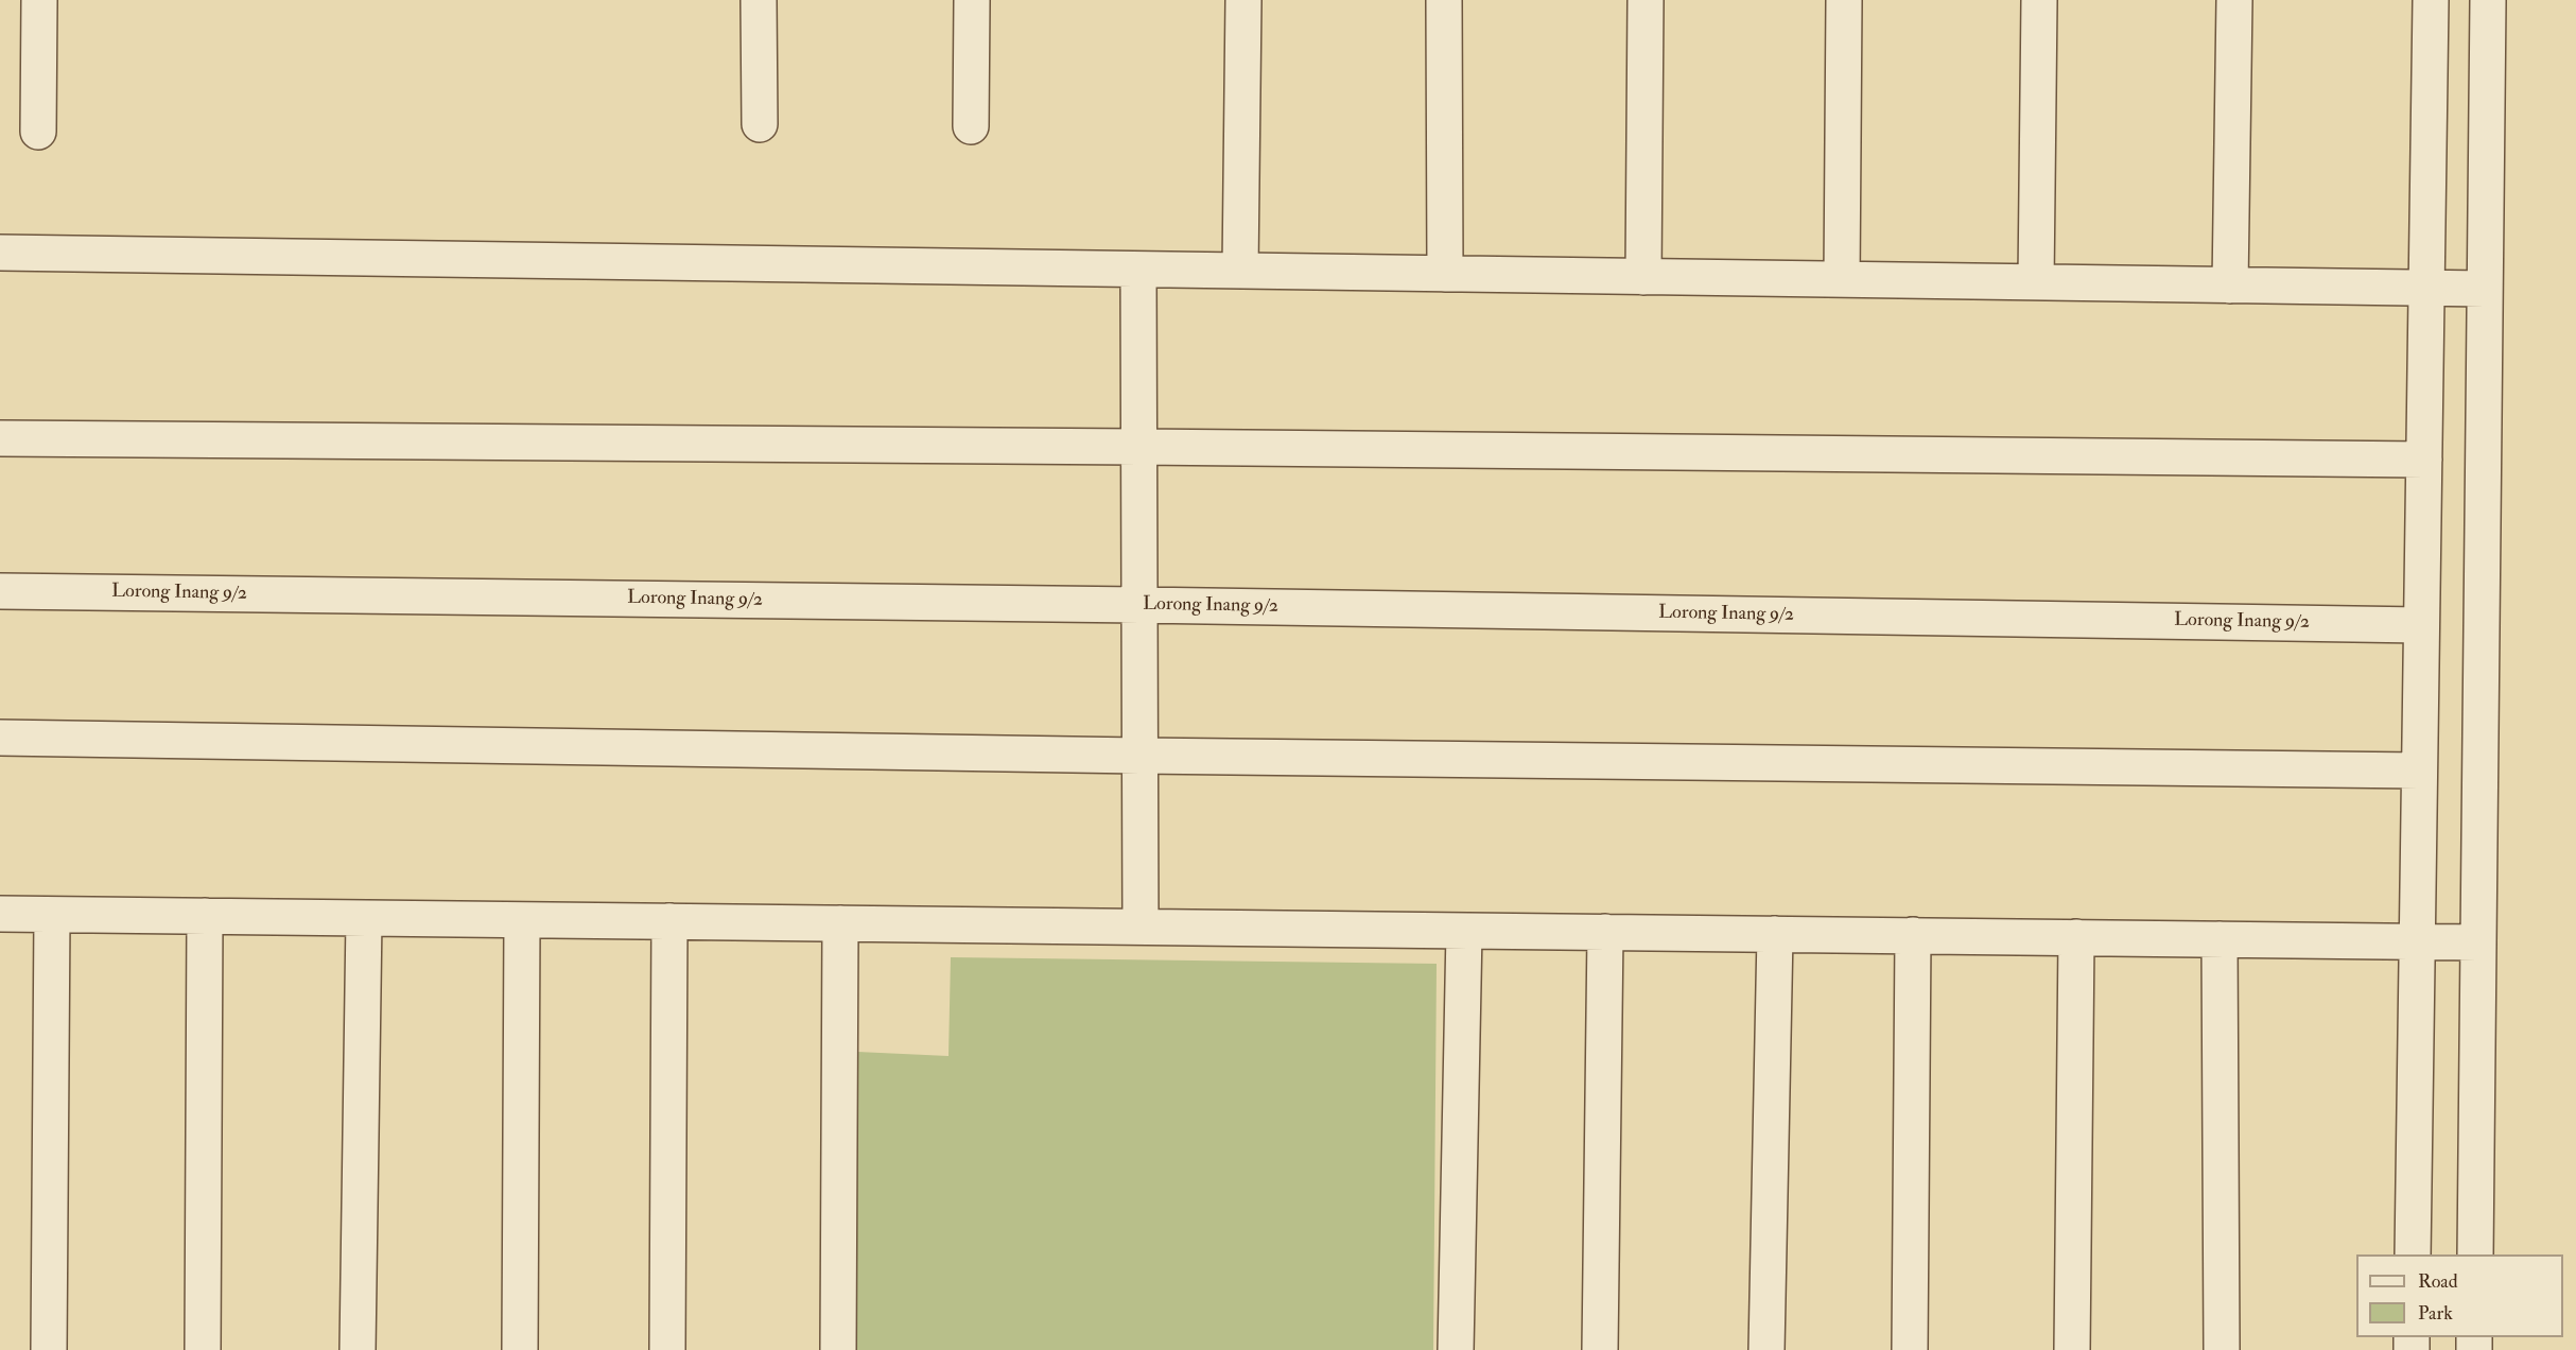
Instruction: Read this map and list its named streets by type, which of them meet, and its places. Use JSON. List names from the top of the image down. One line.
{"streets":{"street":["Lorong Inang 9/2"]},"legend":["Road","Park"]}
